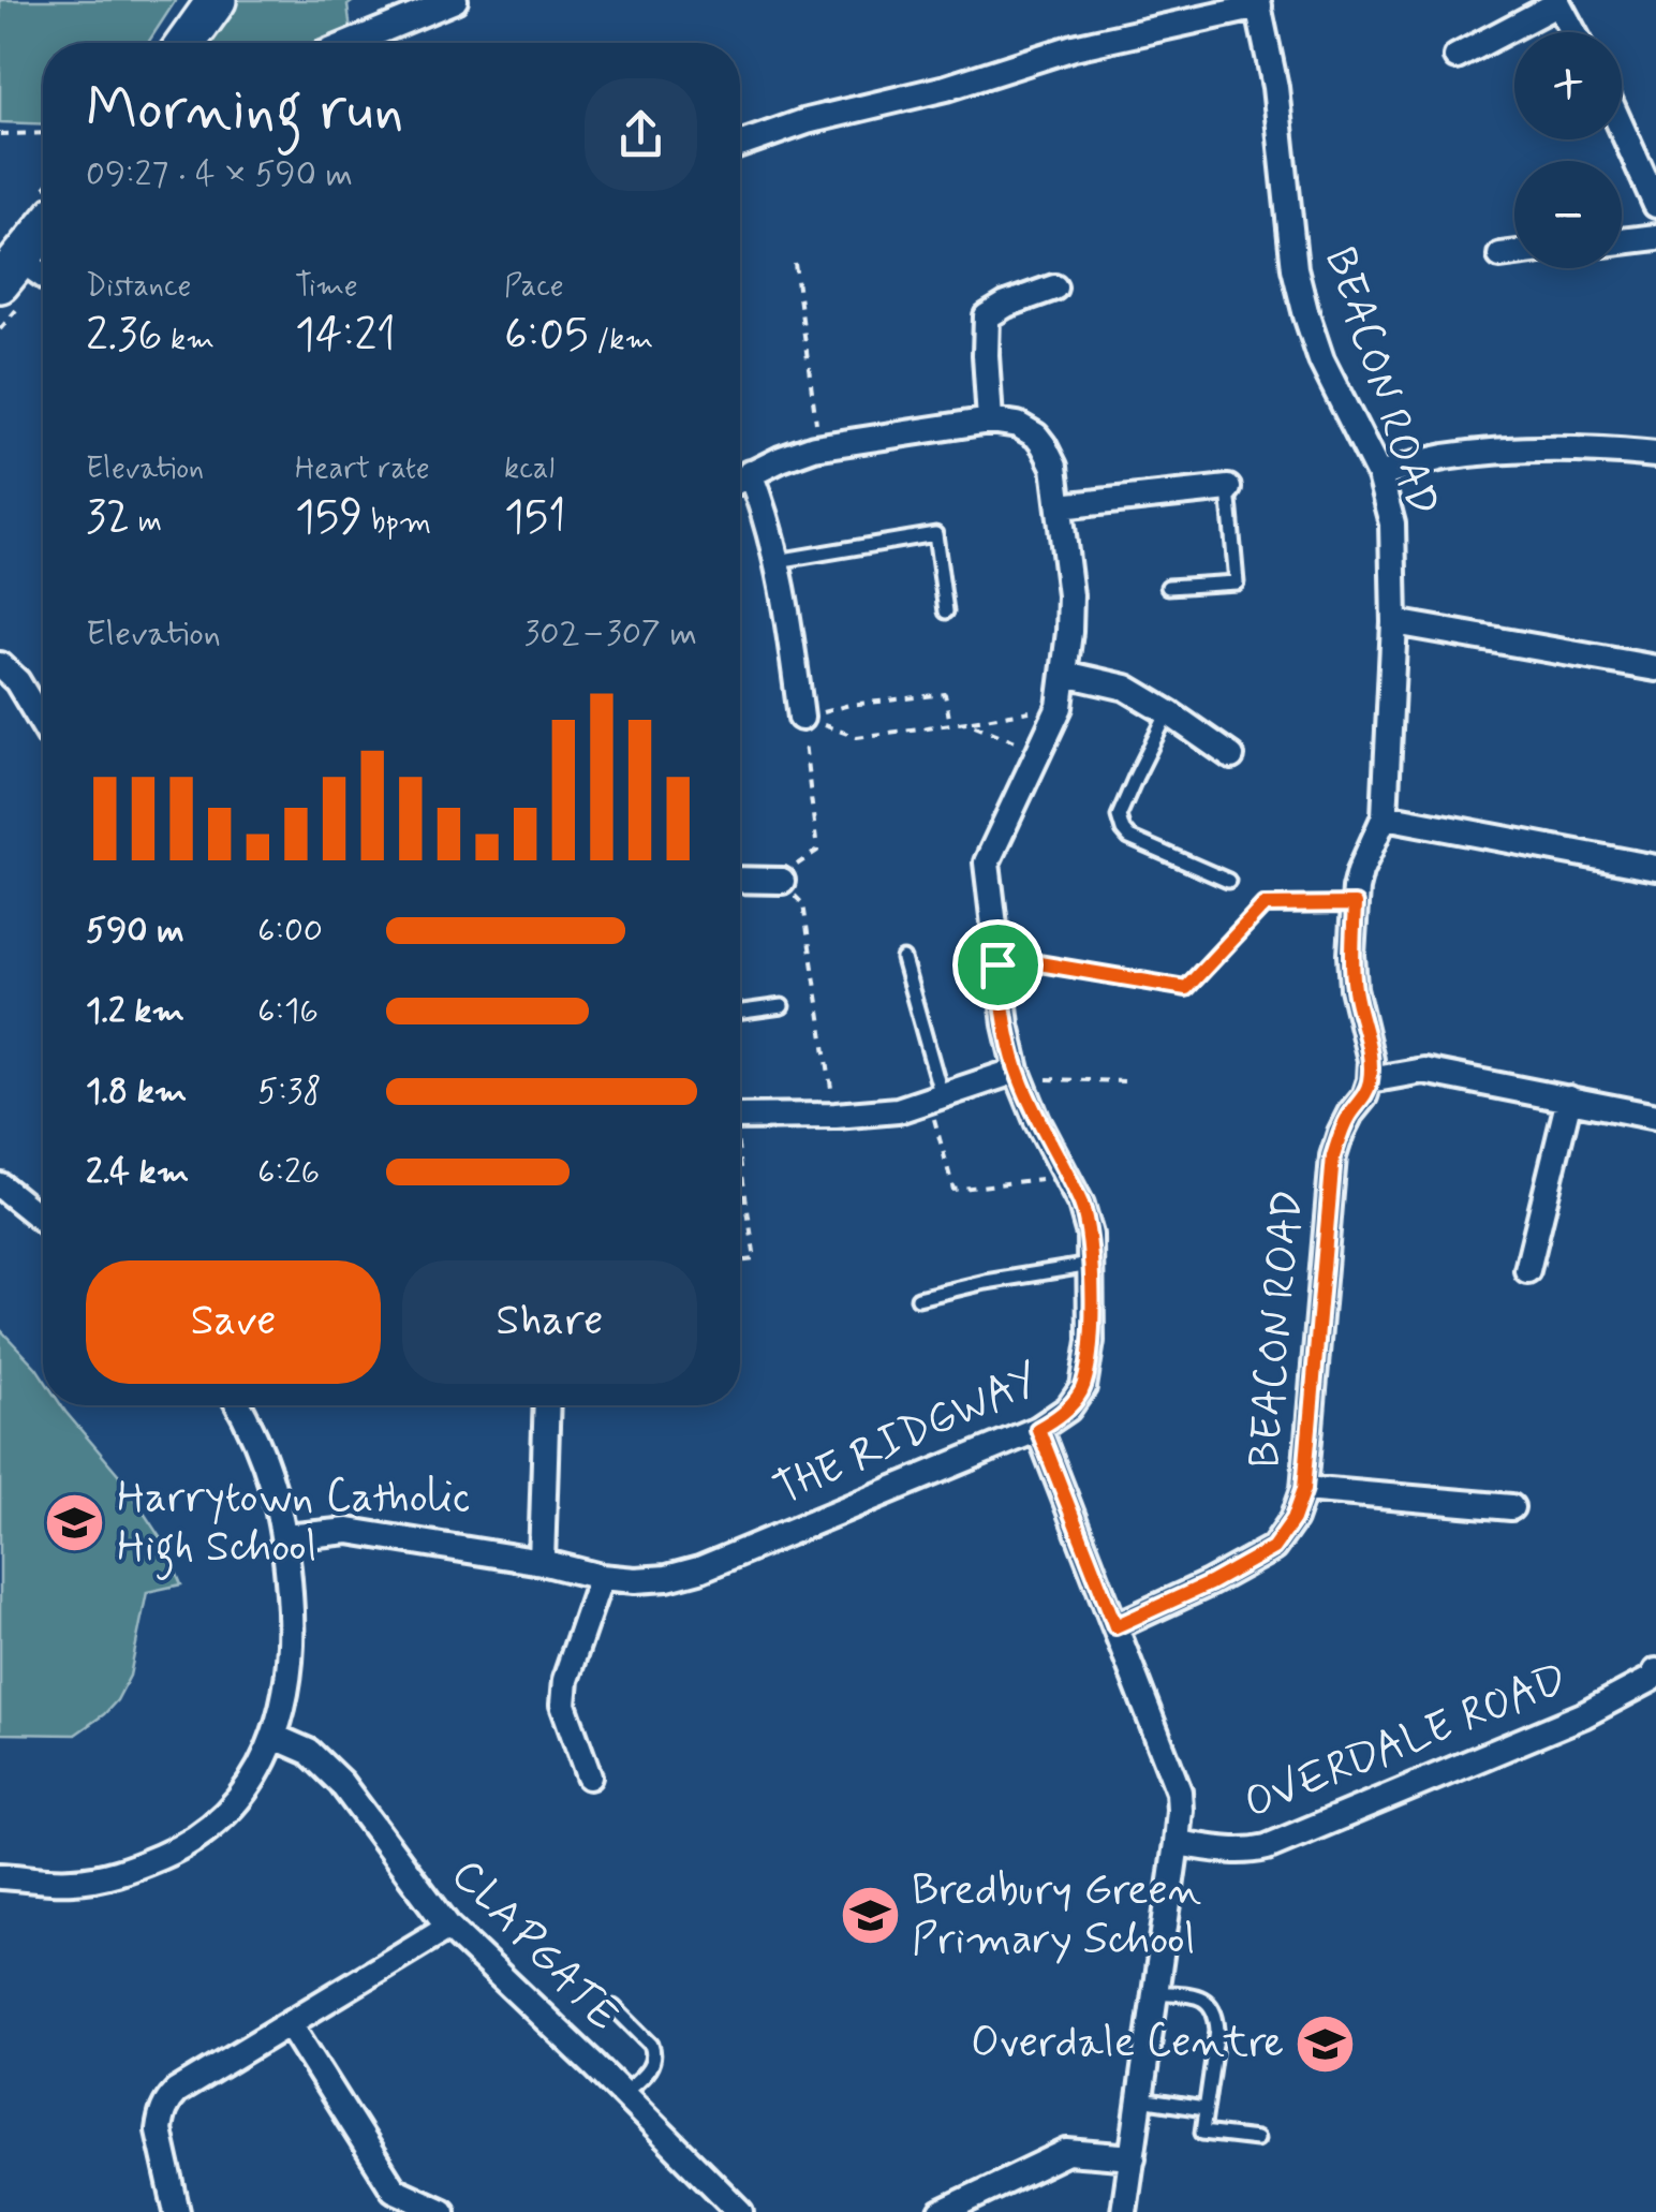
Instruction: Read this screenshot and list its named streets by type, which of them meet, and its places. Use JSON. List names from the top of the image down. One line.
{"streets":{"street":["BEACON ROAD","THE RIDGWAY","OVERDALE ROAD","CLAPGATE"]},"places":{"school or university":["Harrytown Catholic High School","Bredbury Green Primary School","Overdale Centre"]},"page":{"map_buttons":["+","−"],"heading":["Morning run","09:27 · 4 × 590 m"],"stats":[["Distance","2.36 km"],["Time","14:21"],["Pace","6:05 /km"],["Elevation","32 m"],["Heart rate","159 bpm"],["kcal","151"]],"chart":["Elevation","302–307 m"],"list":[{"name":"590 m","note":"6:00"},{"name":"1.2 km","note":"6:16"},{"name":"1.8 km","note":"5:38"},{"name":"2.4 km","note":"6:26"}],"buttons":["Save","Share"]}}
